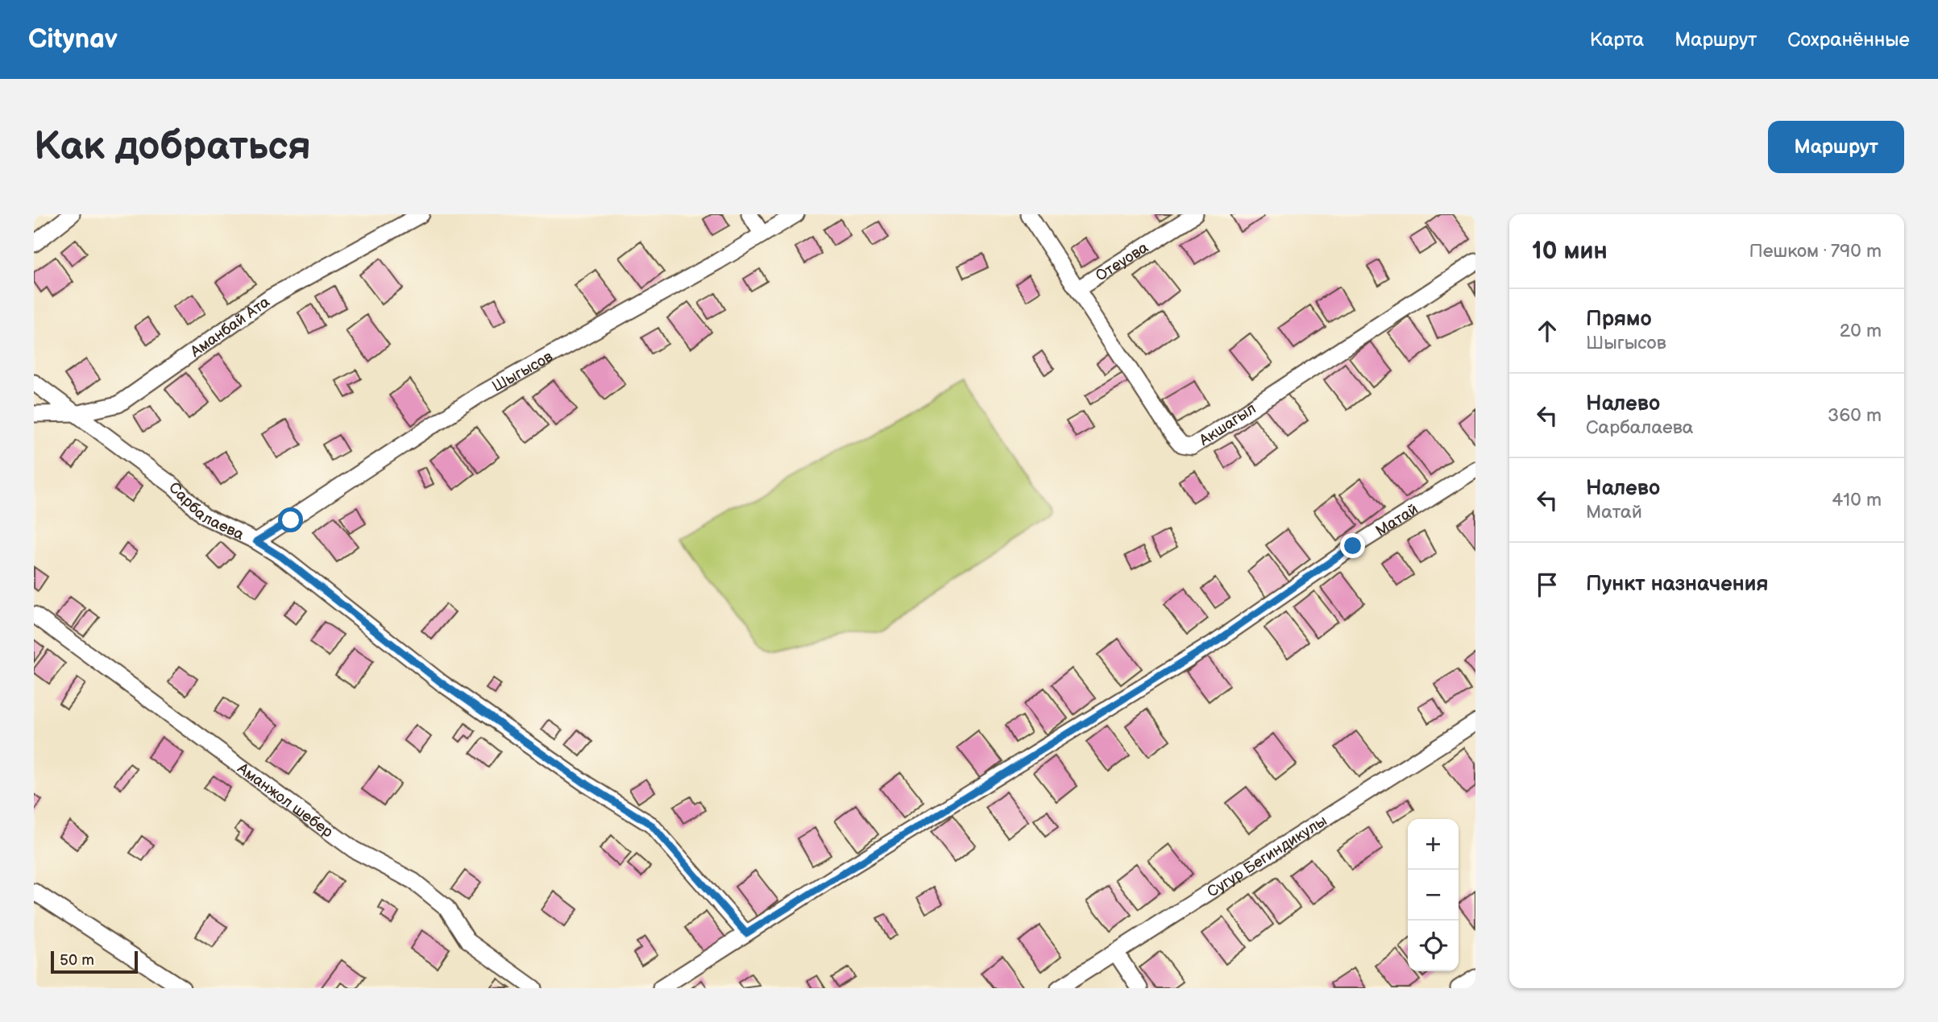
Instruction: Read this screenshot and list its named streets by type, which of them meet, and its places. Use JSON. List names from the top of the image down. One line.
{"streets":{"street":["Отеуова","Аманбай Ата","Шыгысов","Акшагыл","Сарбалаева","Матай","Аманжол шебер","Сугур Бегиндикулы"]},"crossings":[["Отеуова","Акшагыл"],["Аманбай Ата","Сарбалаева"],["Шыгысов","Сарбалаева"],["Сарбалаева","Матай"]],"scale_bar":"50 m","page":{"header":"Citynav","nav":["Карта","Маршрут","Сохранённые"],"buttons":"Маршрут","title":"Как добраться","heading":["10 мин","Пешком · 790 m"],"list":[["Прямо","Шыгысов","20 m"],["Налево","Сарбалаева","360 m"],["Налево","Матай","410 m"],"Пункт назначения"],"map_buttons":["+","−"],"scale":"50 m"}}
